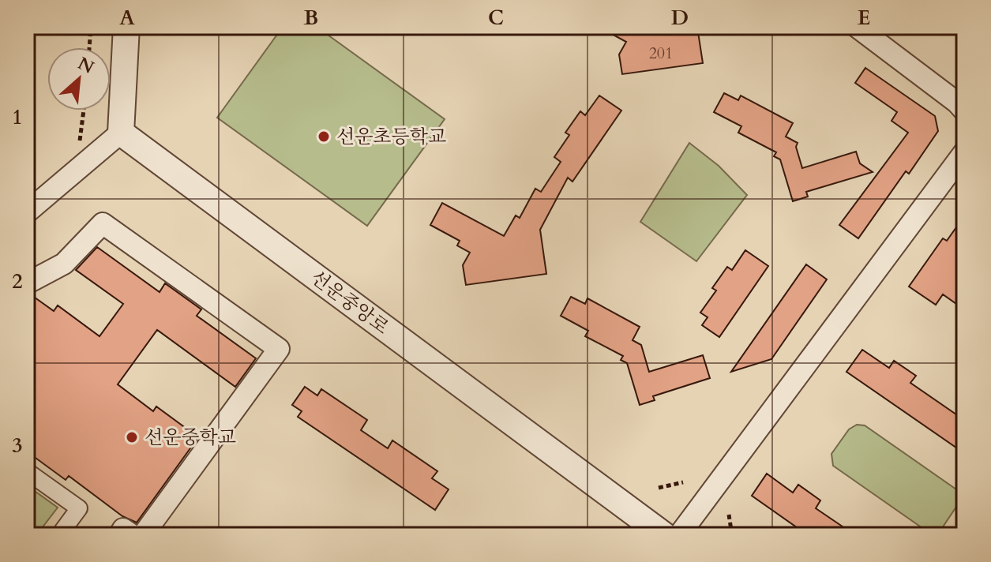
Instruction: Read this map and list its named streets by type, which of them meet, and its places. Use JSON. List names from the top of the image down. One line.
{"streets":{"street":["선운중앙로"]},"places":["선운초등학교","선운중학교"],"house_numbers":["201"],"north":"top right","grid":{"columns":["A","B","C","D","E"],"rows":["1","2","3"]}}
